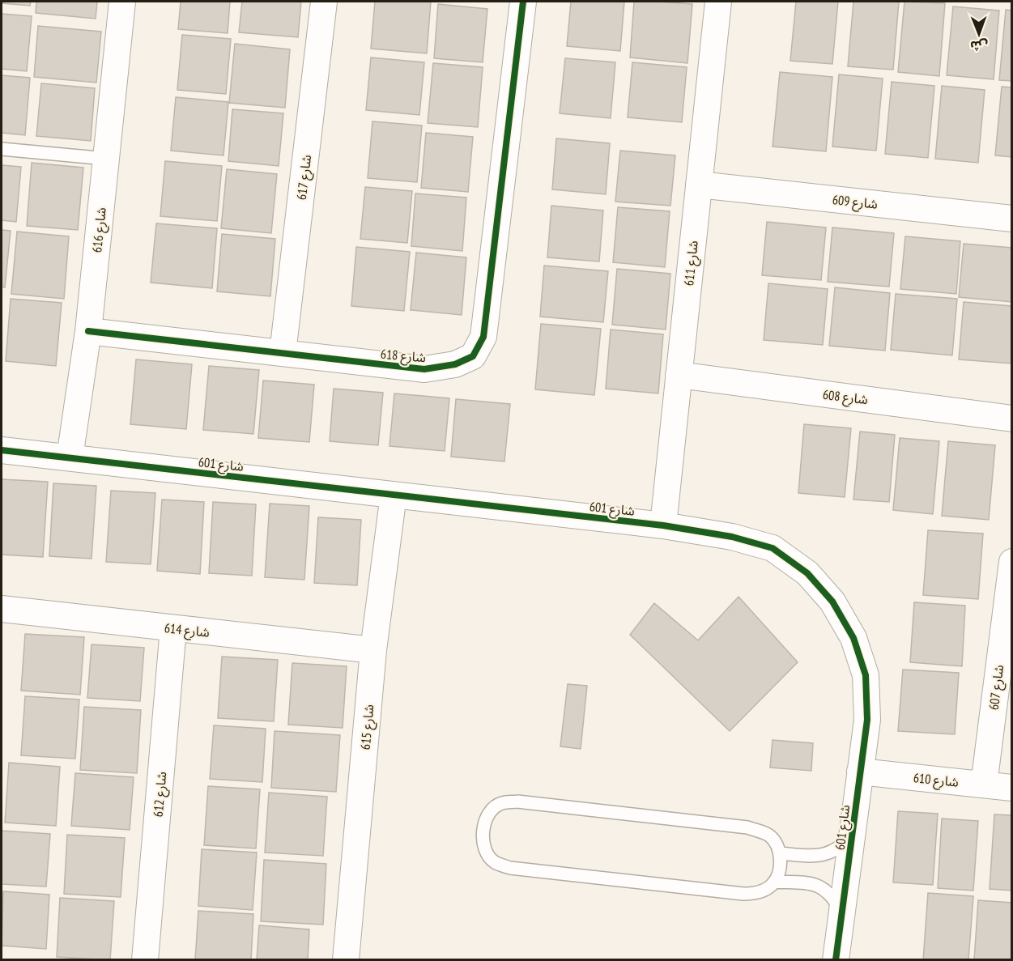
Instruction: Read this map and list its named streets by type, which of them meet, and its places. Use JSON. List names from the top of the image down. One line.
{"streets":{"street":["شارع 617","شارع 609","شارع 616","شارع 611","شارع 618","شارع 608","شارع 601","شارع 614","شارع 607","شارع 615","شارع 610","شارع 612"]},"crossings":[["شارع 617","شارع 618"],["شارع 609","شارع 611"],["شارع 616","شارع 618"],["شارع 616","شارع 601"],["شارع 611","شارع 608"],["شارع 611","شارع 601"],["شارع 601","شارع 615"],["شارع 601","شارع 610"],["شارع 614","شارع 615"],["شارع 614","شارع 612"],["شارع 607","شارع 610"]],"north":"bottom"}
